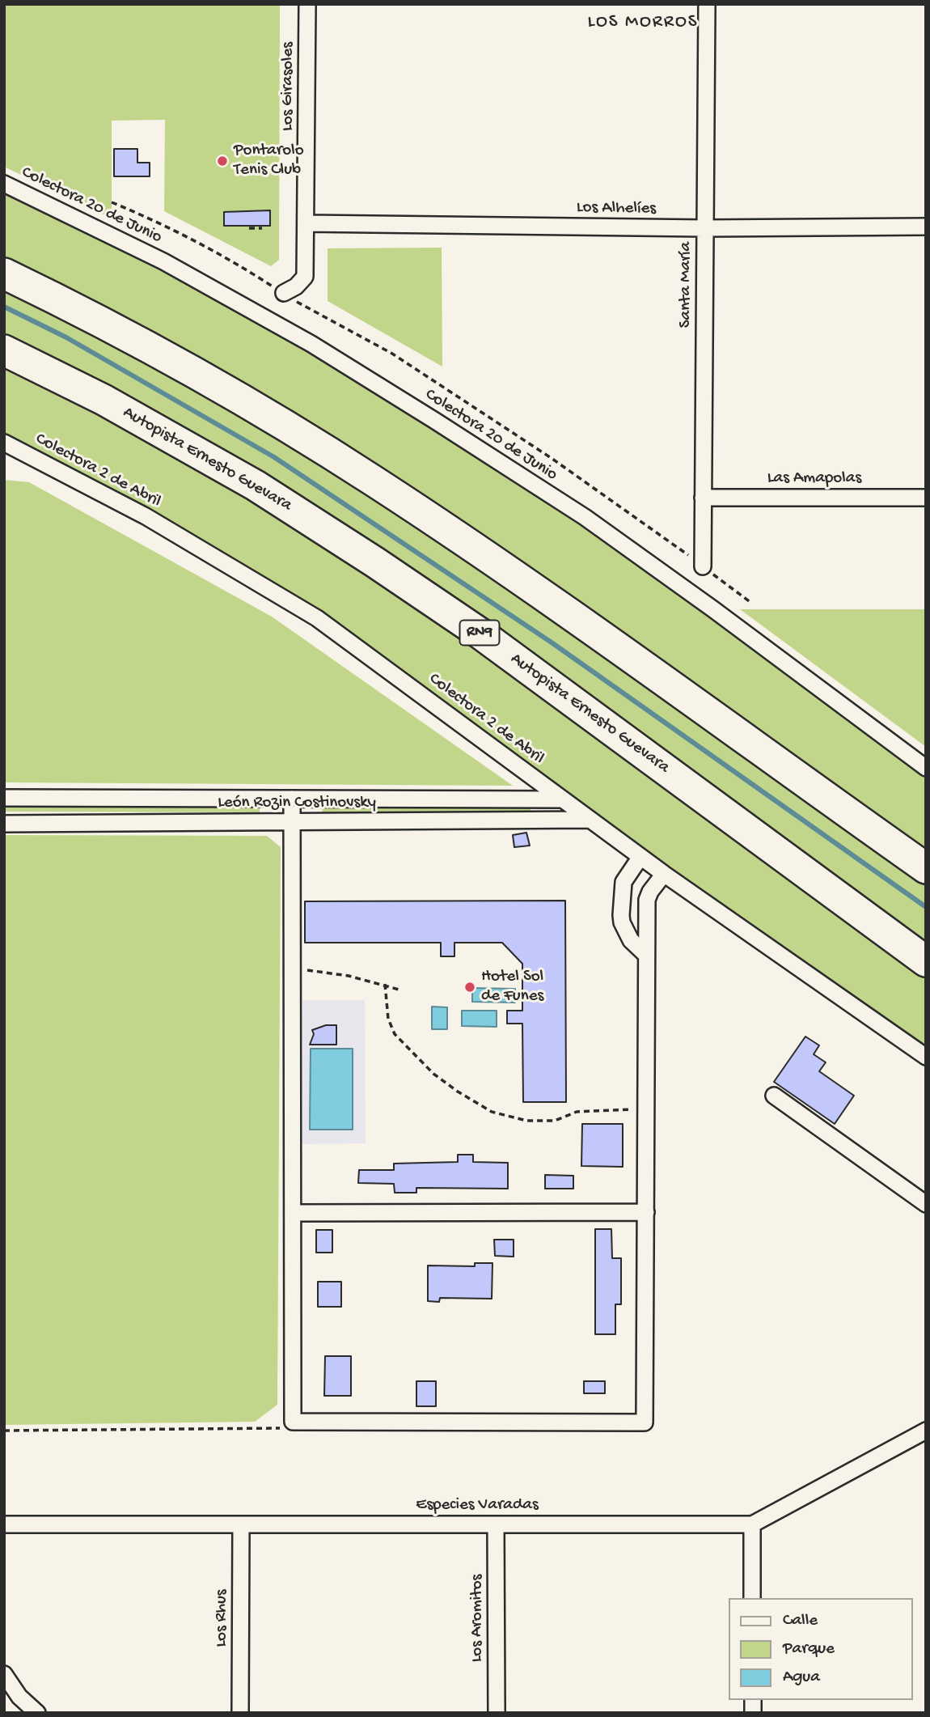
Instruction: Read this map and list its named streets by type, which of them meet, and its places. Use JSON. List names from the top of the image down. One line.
{"streets":{"highway":["Autopista Ernesto Guevara","RN9"],"street":["Los Girasoles","Colectora 20 de Junio","Los Alhelíes","Santa María","Colectora 2 de Abril","Las Amapolas","León Rozin Costinovsky","Especies Varadas","Los Rhus","Los Aromitos"]},"crossings":[["Los Girasoles","Los Alhelíes"],["Los Alhelíes","Santa María"],["Santa María","Las Amapolas"],["Colectora 2 de Abril","León Rozin Costinovsky"],["Especies Varadas","Los Rhus"],["Especies Varadas","Los Aromitos"]],"districts":["LOS MORROS"],"places":["Pontarolo Tenis Club","Hotel Sol de Funes"],"legend":["Calle","Parque","Agua"]}
